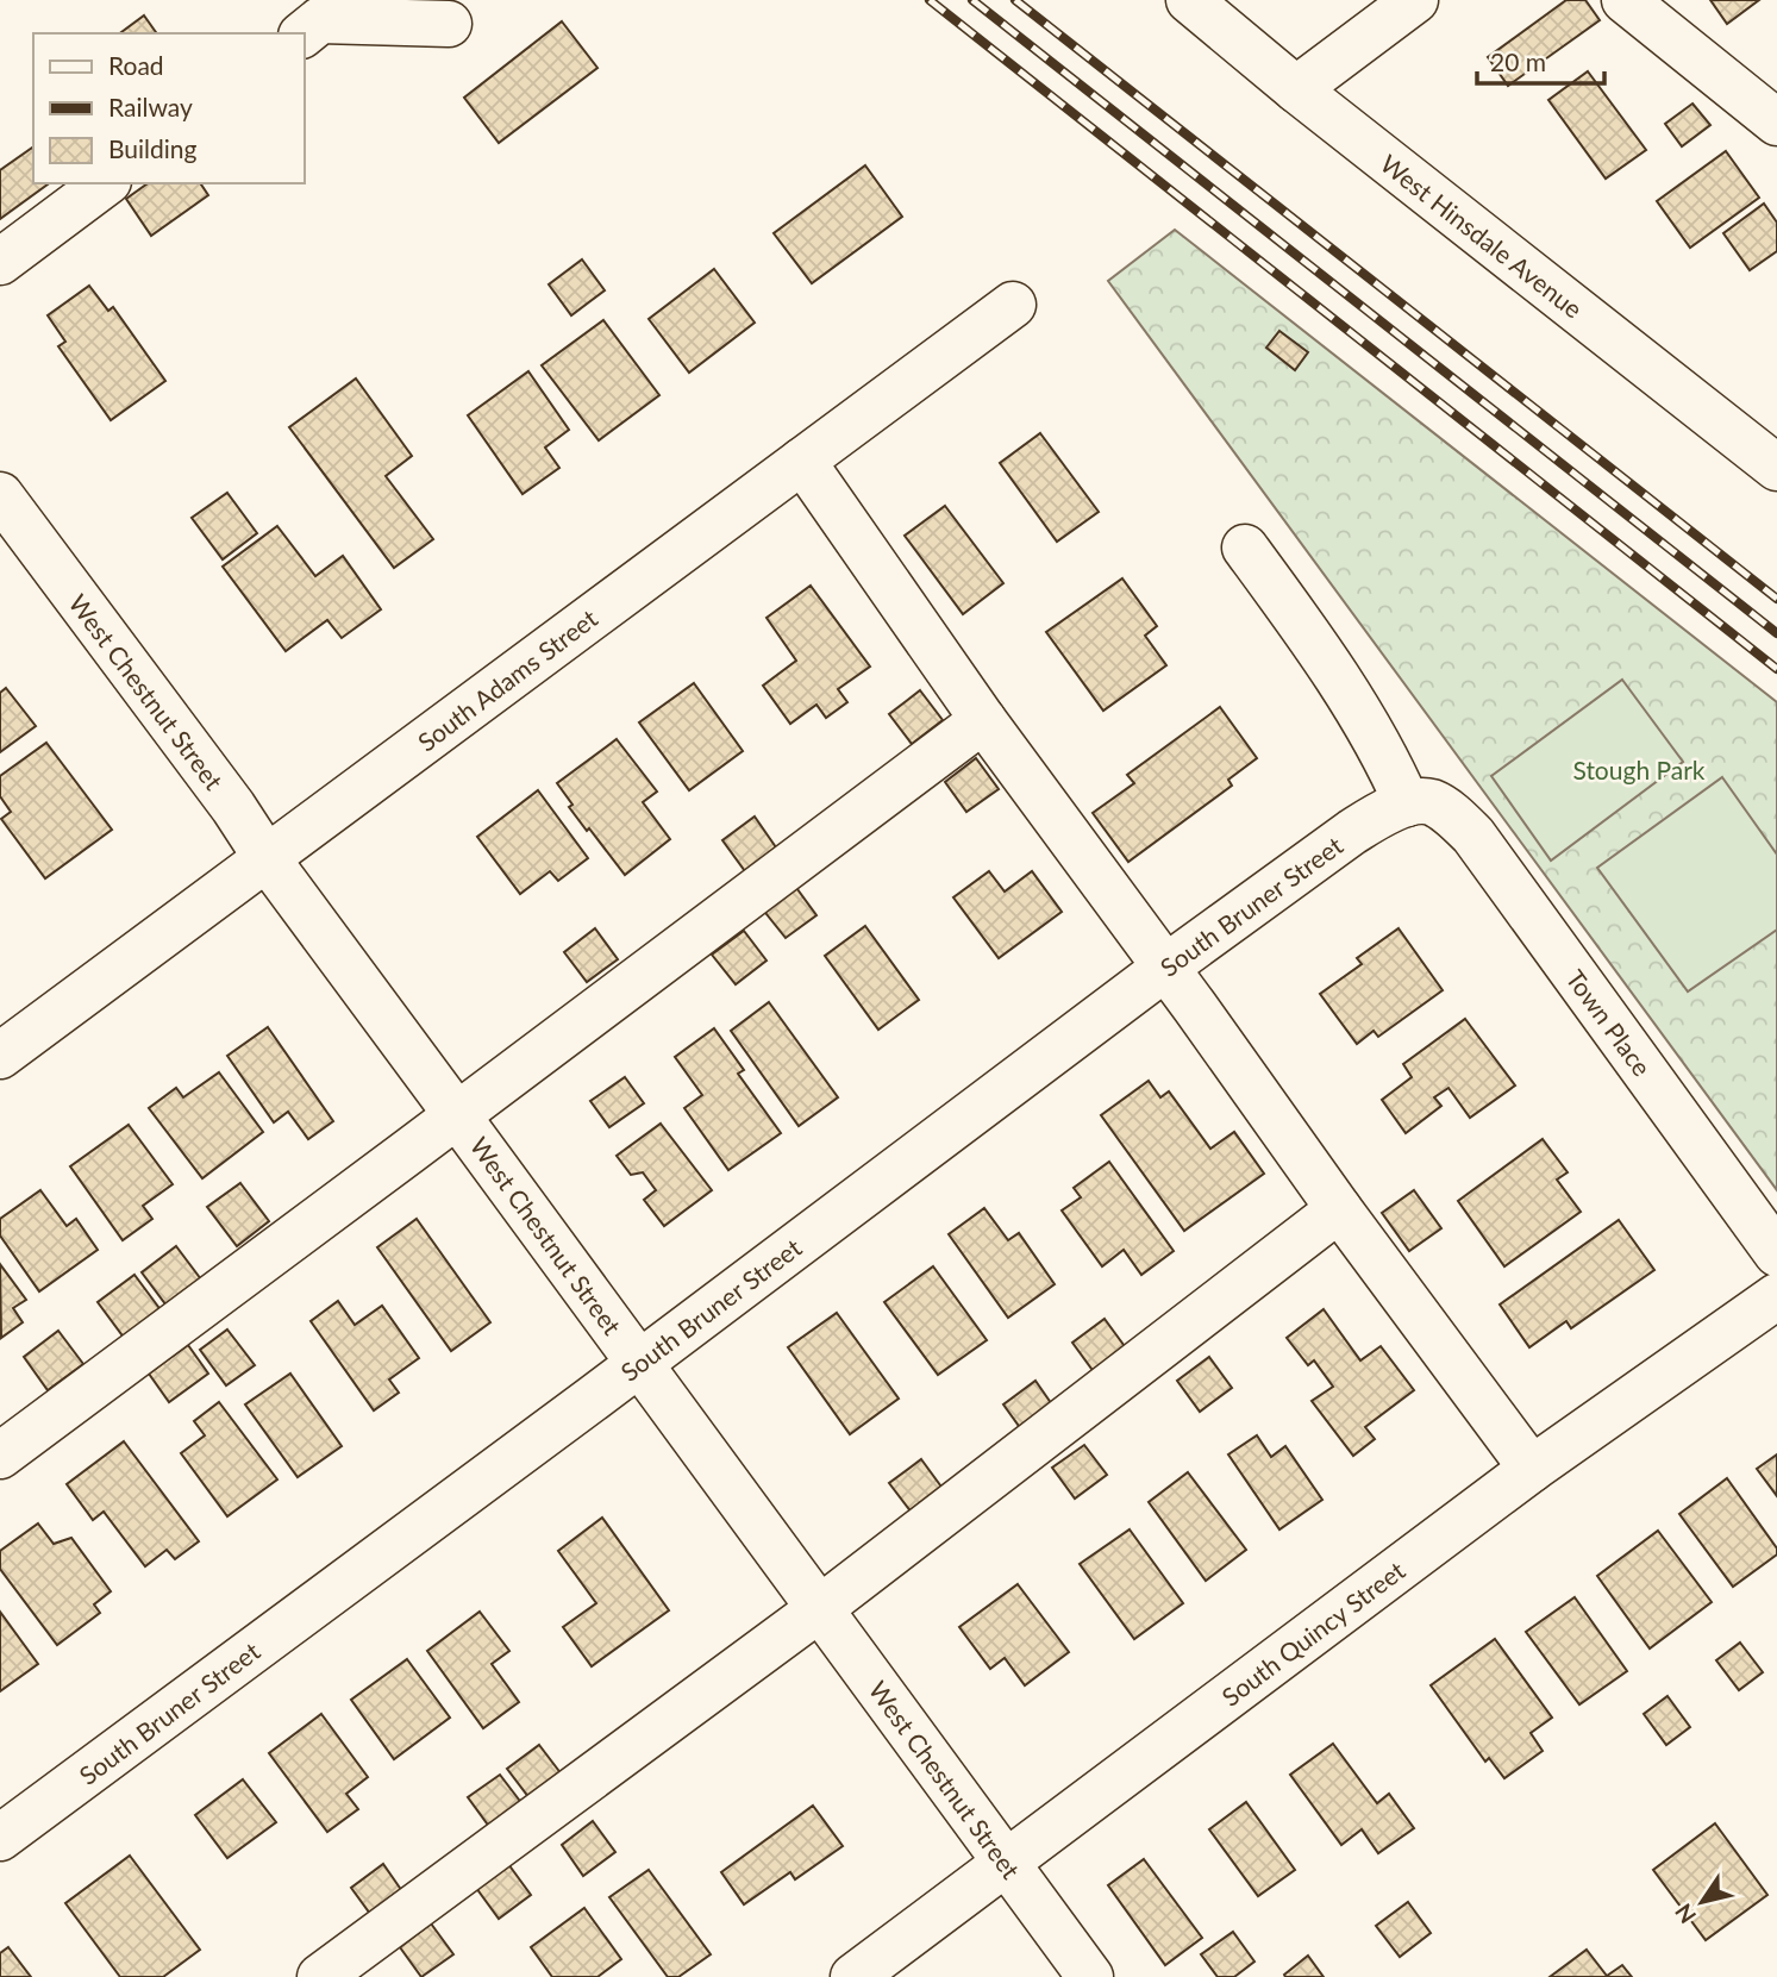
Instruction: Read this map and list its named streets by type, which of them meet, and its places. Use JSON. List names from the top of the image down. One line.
{"streets":{"street":["West Hinsdale Avenue","South Adams Street","West Chestnut Street","South Bruner Street","Town Place","South Quincy Street"]},"crossings":[["South Adams Street","West Chestnut Street"],["West Chestnut Street","South Bruner Street"],["West Chestnut Street","South Quincy Street"],["South Bruner Street","Town Place"]],"parks":["Stough Park"],"legend":["Road","Railway","Building"],"scale_bar":"20 m","north":"bottom left"}
